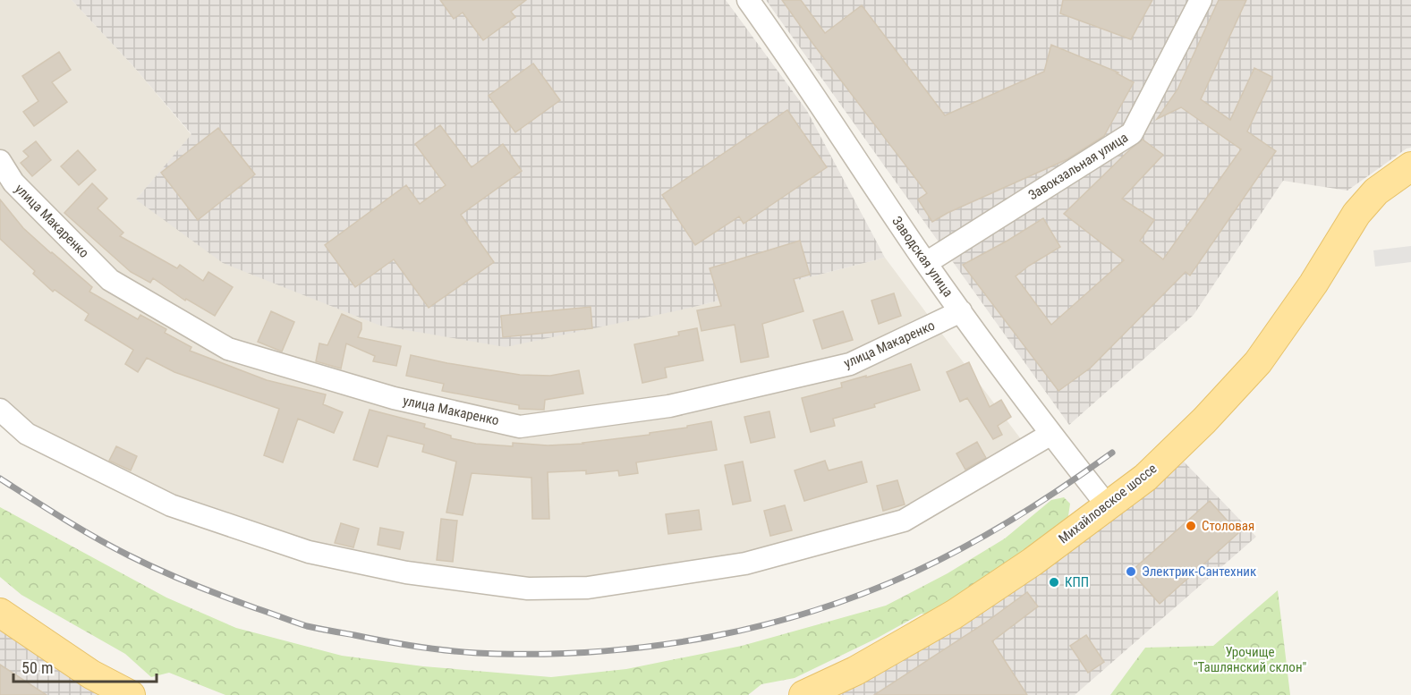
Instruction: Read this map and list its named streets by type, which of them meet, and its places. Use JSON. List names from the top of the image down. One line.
{"streets":{"main road":["Михайловское шоссе"],"street":["Завокзальная улица","улица Макаренко","Заводская улица"]},"crossings":[["Завокзальная улица","Заводская улица"],["улица Макаренко","Заводская улица"],["Заводская улица","Михайловское шоссе"]],"parks":["Урочище \"Ташлянский склон\""],"places":["Столовая","Электрик-Сантехник","КПП"],"scale_bar":"50 m"}
